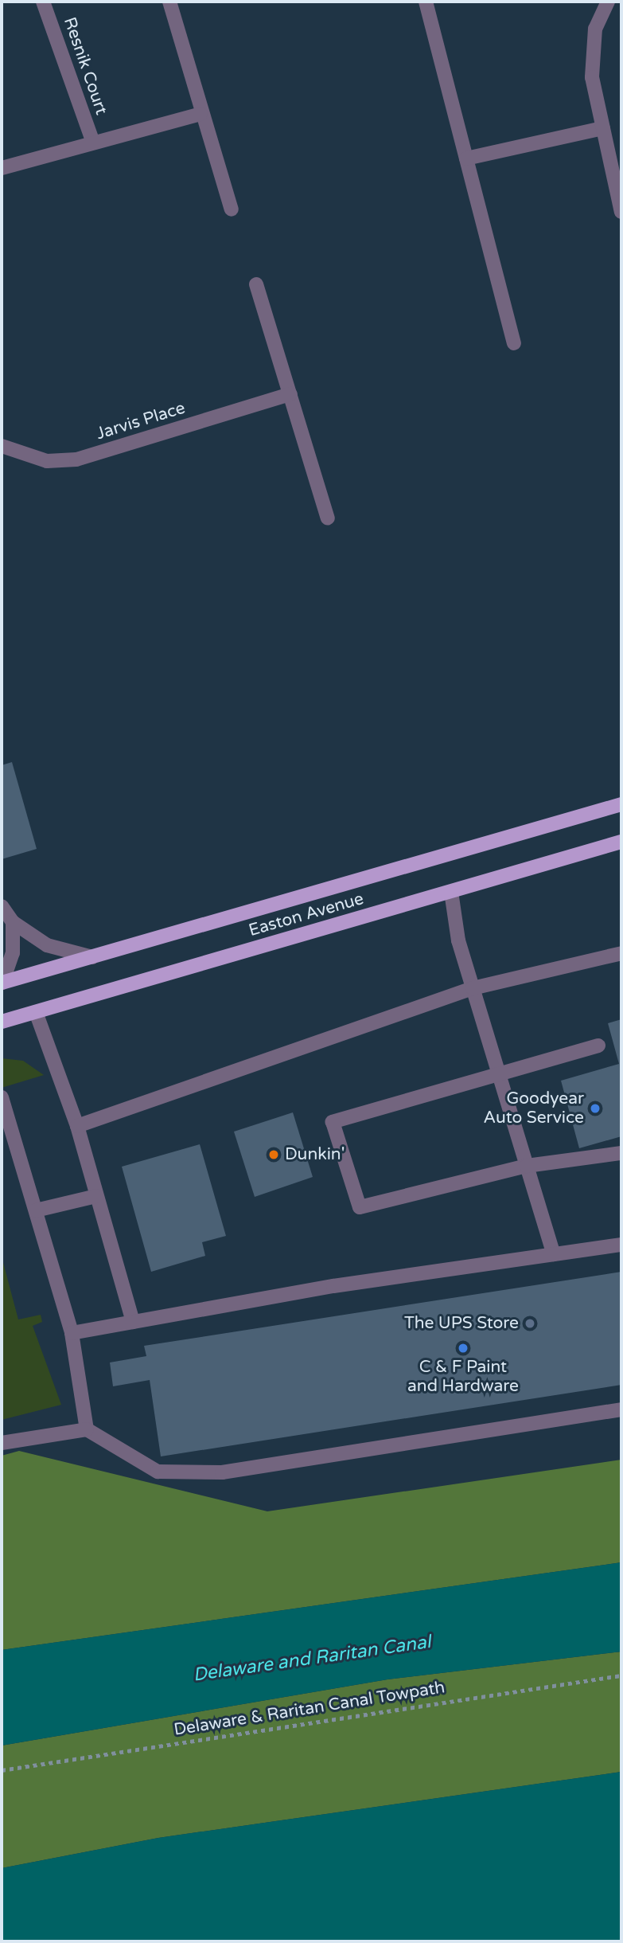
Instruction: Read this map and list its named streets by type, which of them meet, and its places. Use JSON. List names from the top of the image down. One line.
{"streets":{"main road":["Easton Avenue"],"street":["Resnik Court","Jarvis Place"],"path":["Delaware & Raritan Canal Towpath"]},"water":["Delaware and Raritan Canal"],"places":["Goodyear Auto Service","Dunkin'","The UPS Store","C & F Paint and Hardware"]}
